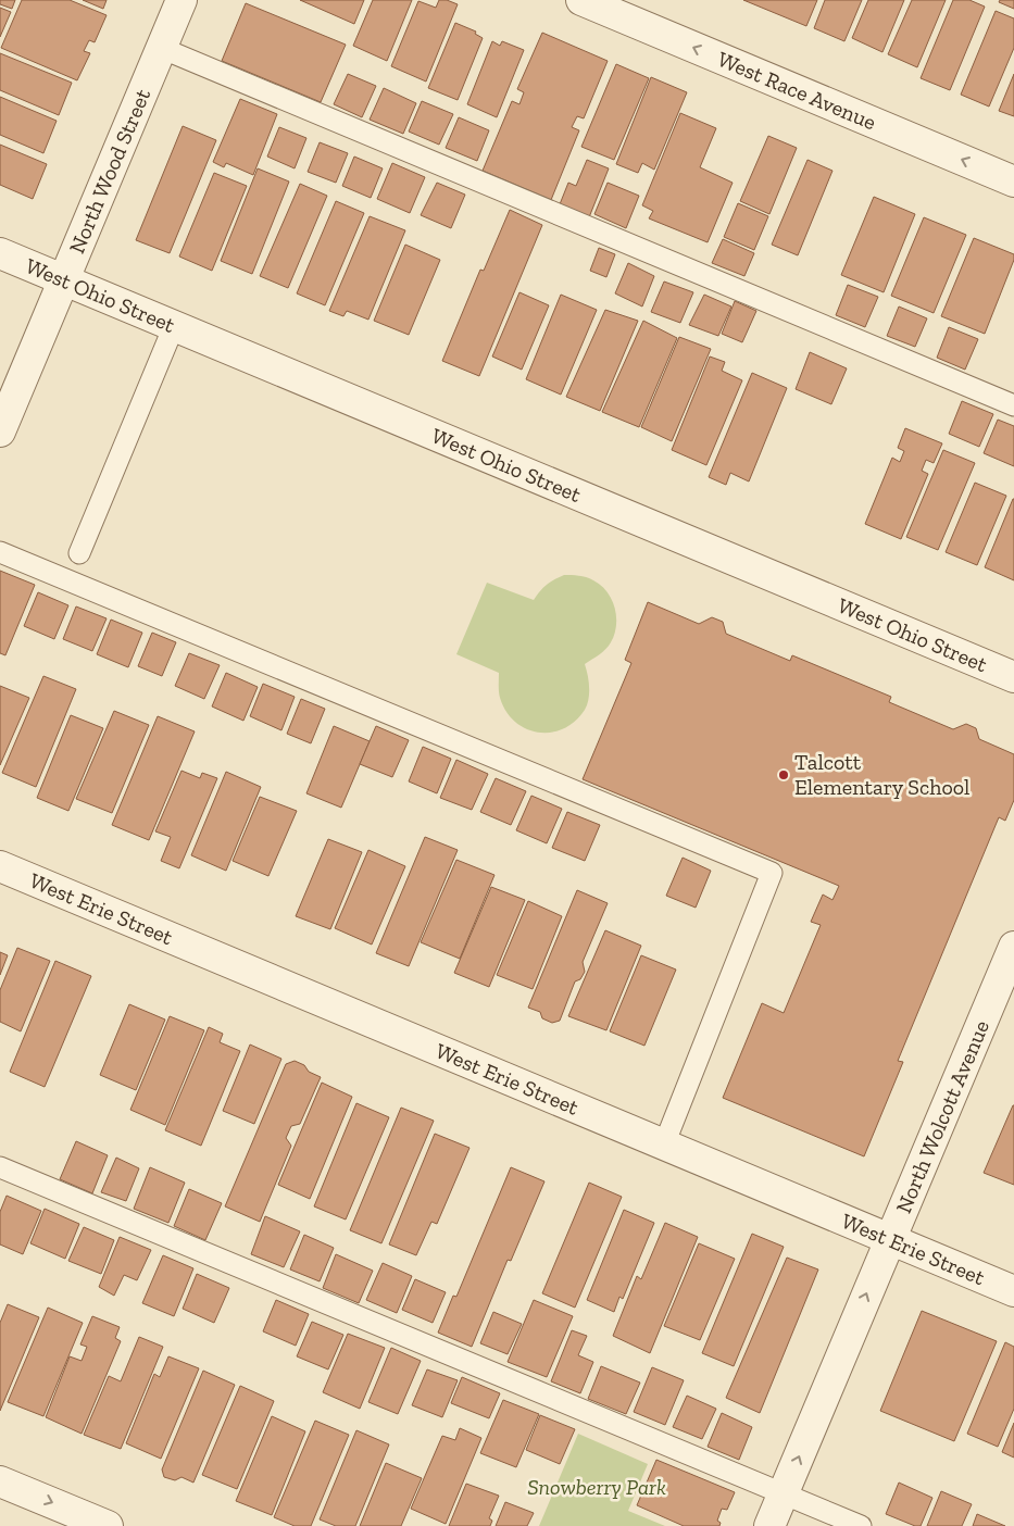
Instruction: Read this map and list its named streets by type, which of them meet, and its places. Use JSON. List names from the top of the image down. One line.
{"streets":{"street":["West Race Avenue","North Wood Street","West Ohio Street","West Erie Street","North Wolcott Avenue"]},"crossings":[["North Wood Street","West Ohio Street"],["West Erie Street","North Wolcott Avenue"]],"one_way":["West Race Avenue","North Wolcott Avenue"],"parks":["Snowberry Park"],"places":["Talcott Elementary School"]}
